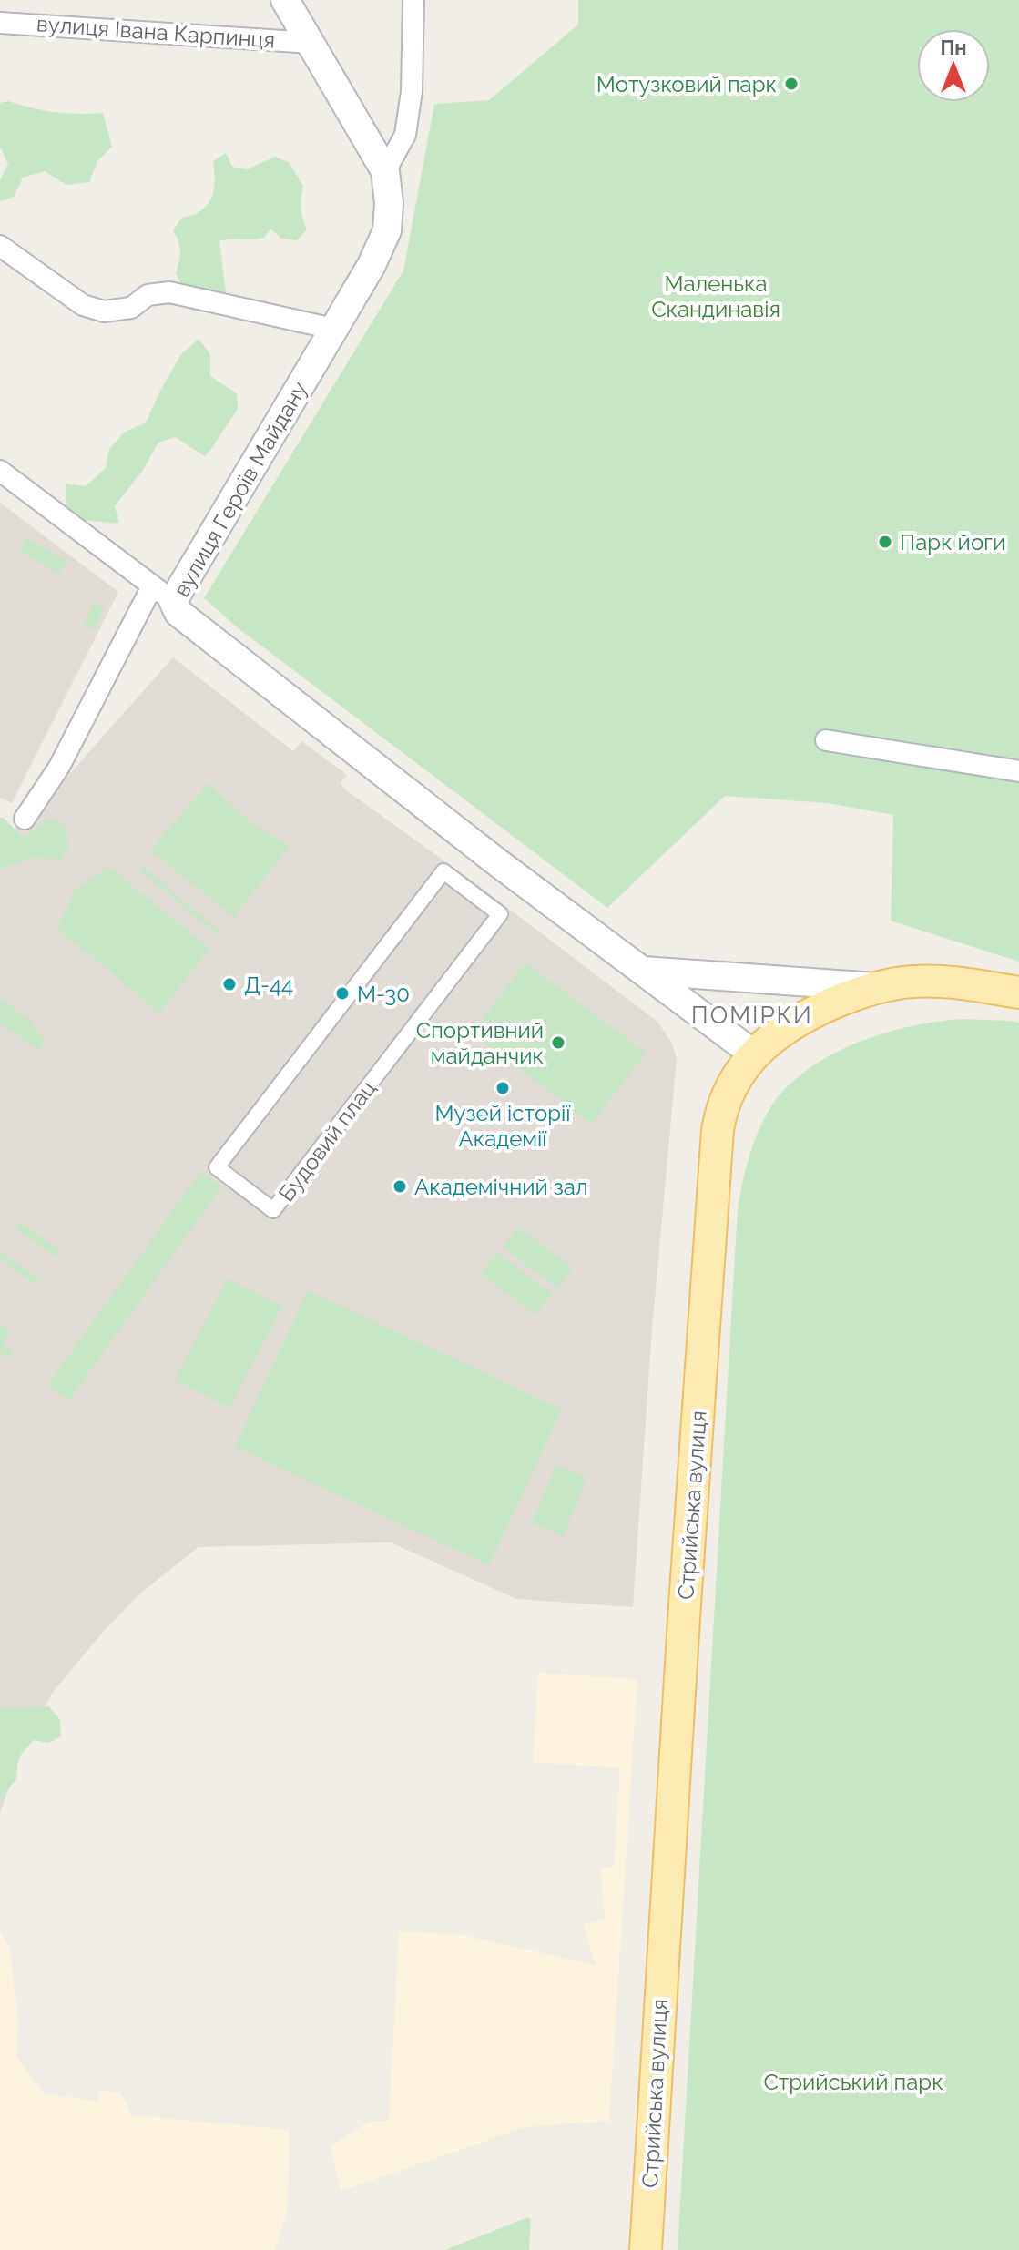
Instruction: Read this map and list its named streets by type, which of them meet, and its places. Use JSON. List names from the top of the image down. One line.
{"streets":{"main road":["вулиця Героїв Майдану","Стрийська вулиця"],"street":["вулиця Івана Карпинця","Будовий плац"]},"crossings":[["вулиця Івана Карпинця","вулиця Героїв Майдану"],["вулиця Героїв Майдану","Стрийська вулиця"]],"districts":["ПОМІРКИ"],"parks":["Маленька Скандинавія","Стрийський парк"],"places":["Мотузковий парк","Парк йоги","Д-44","М-30","Спортивний майданчик","Музей історії Академії","Академічний зал"],"north":"top"}
